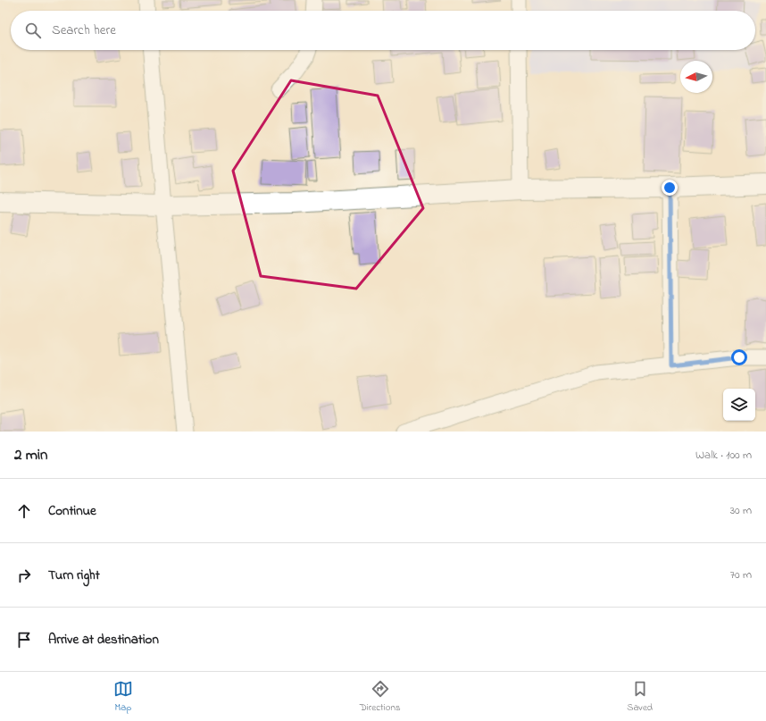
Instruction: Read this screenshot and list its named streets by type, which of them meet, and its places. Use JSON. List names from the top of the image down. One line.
{"north":"left","page":{"search":"Search here","heading":["2 min","Walk · 100 m"],"list":[["Continue","30 m"],["Turn right","70 m"],"Arrive at destination"],"nav":["Map","Directions","Saved"]}}
